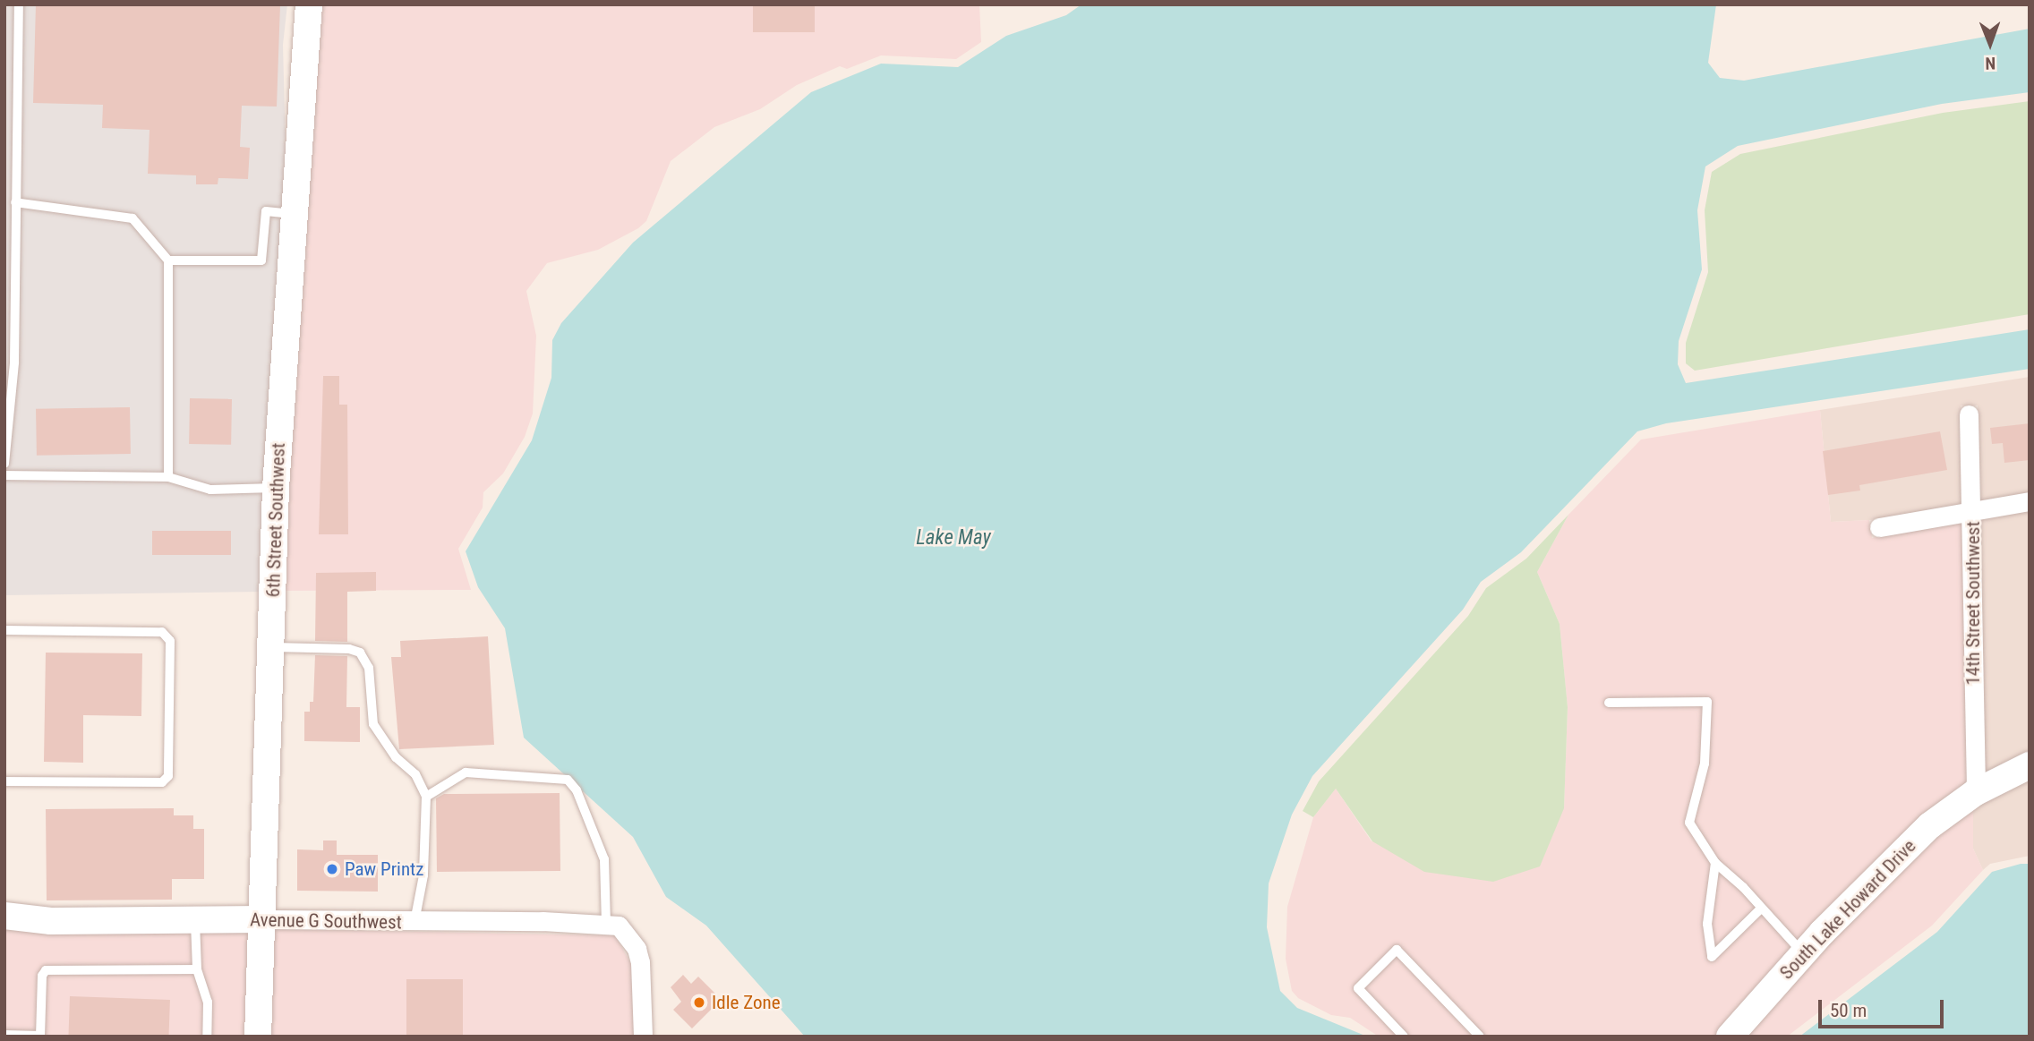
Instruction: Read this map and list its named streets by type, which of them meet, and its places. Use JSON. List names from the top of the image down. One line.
{"streets":{"street":["6th Street Southwest","14th Street Southwest","South Lake Howard Drive","Avenue G Southwest"]},"crossings":[["6th Street Southwest","Avenue G Southwest"],["14th Street Southwest","South Lake Howard Drive"]],"water":["Lake May"],"places":["Paw Printz","Idle Zone"],"scale_bar":"50 m","north":"bottom"}
